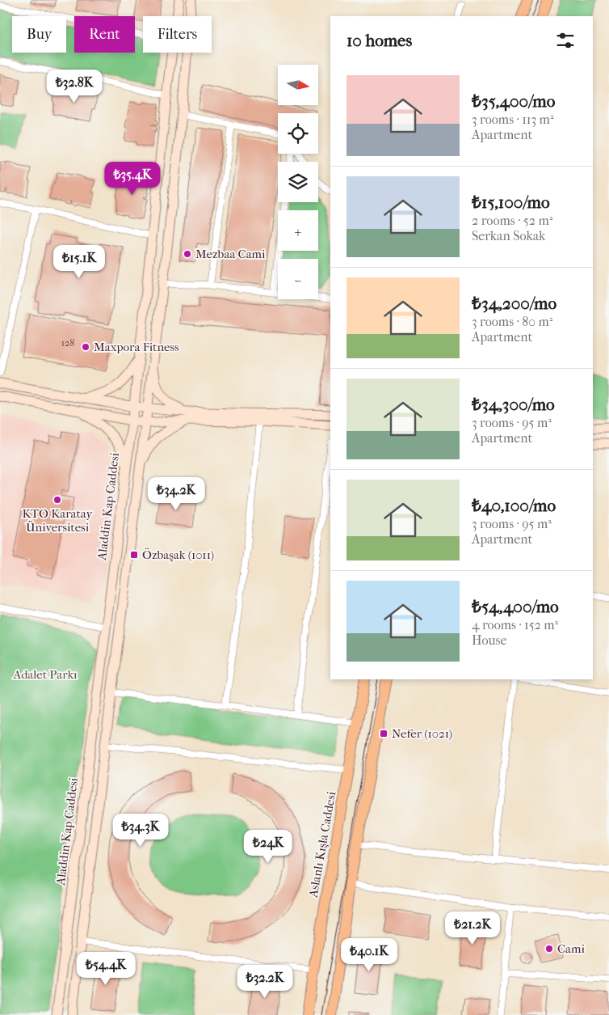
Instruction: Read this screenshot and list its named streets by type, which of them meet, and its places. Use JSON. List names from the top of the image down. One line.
{"streets":{"main road":["Aslanlı Kışla Caddesi"],"street":["Aladdin Kap Caddesi"]},"parks":["Adalet Parkı"],"places":{"other":["Mezbaa Cami","Maxpora Fitness","KTO Karatay Üniversitesi","Cami"],"transit":["Özbaşak (1011)","Nefer (1021)"]},"house_numbers":["128"],"north":"right","page":{"chip":["Buy","Rent","Filters"],"heading":"10 homes","map_buttons":["+","−"],"list":[{"name":"₺35,400/mo","note":"3 rooms · 113 m² · Apartment"},{"name":"₺15,100/mo","note":"2 rooms · 52 m² · Serkan Sokak"},{"name":"₺34,200/mo","note":"3 rooms · 80 m² · Apartment"},{"name":"₺34,300/mo","note":"3 rooms · 95 m² · Apartment"},{"name":"₺40,100/mo","note":"3 rooms · 95 m² · Apartment"},{"name":"₺54,400/mo","note":"4 rooms · 152 m² · House"}],"price":["₺32.8K","₺35.4K","₺15.1K","₺34.2K","₺34.3K","₺24K","₺21.2K","₺40.1K","₺54.4K","₺32.2K"]}}
